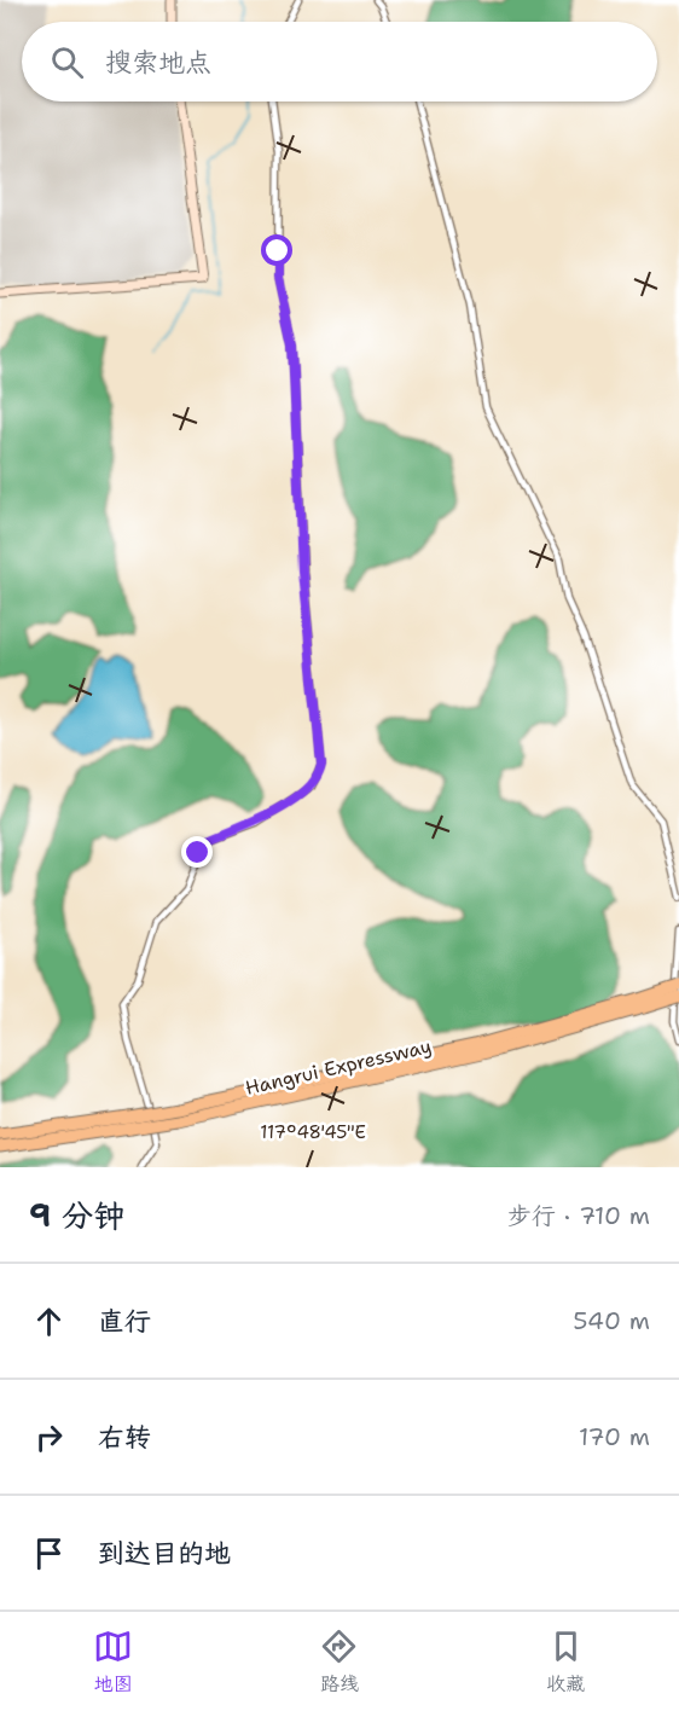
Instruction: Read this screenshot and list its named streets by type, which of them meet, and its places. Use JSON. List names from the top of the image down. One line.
{"streets":{"highway":["Hangrui Expressway"]},"page":{"search":"搜索地点","heading":["9 分钟","步行 · 710 m"],"list":[["直行","540 m"],["右转","170 m"],"到达目的地"],"nav":["地图","路线","收藏"]},"coordinates":["117°48'45\"E"]}
